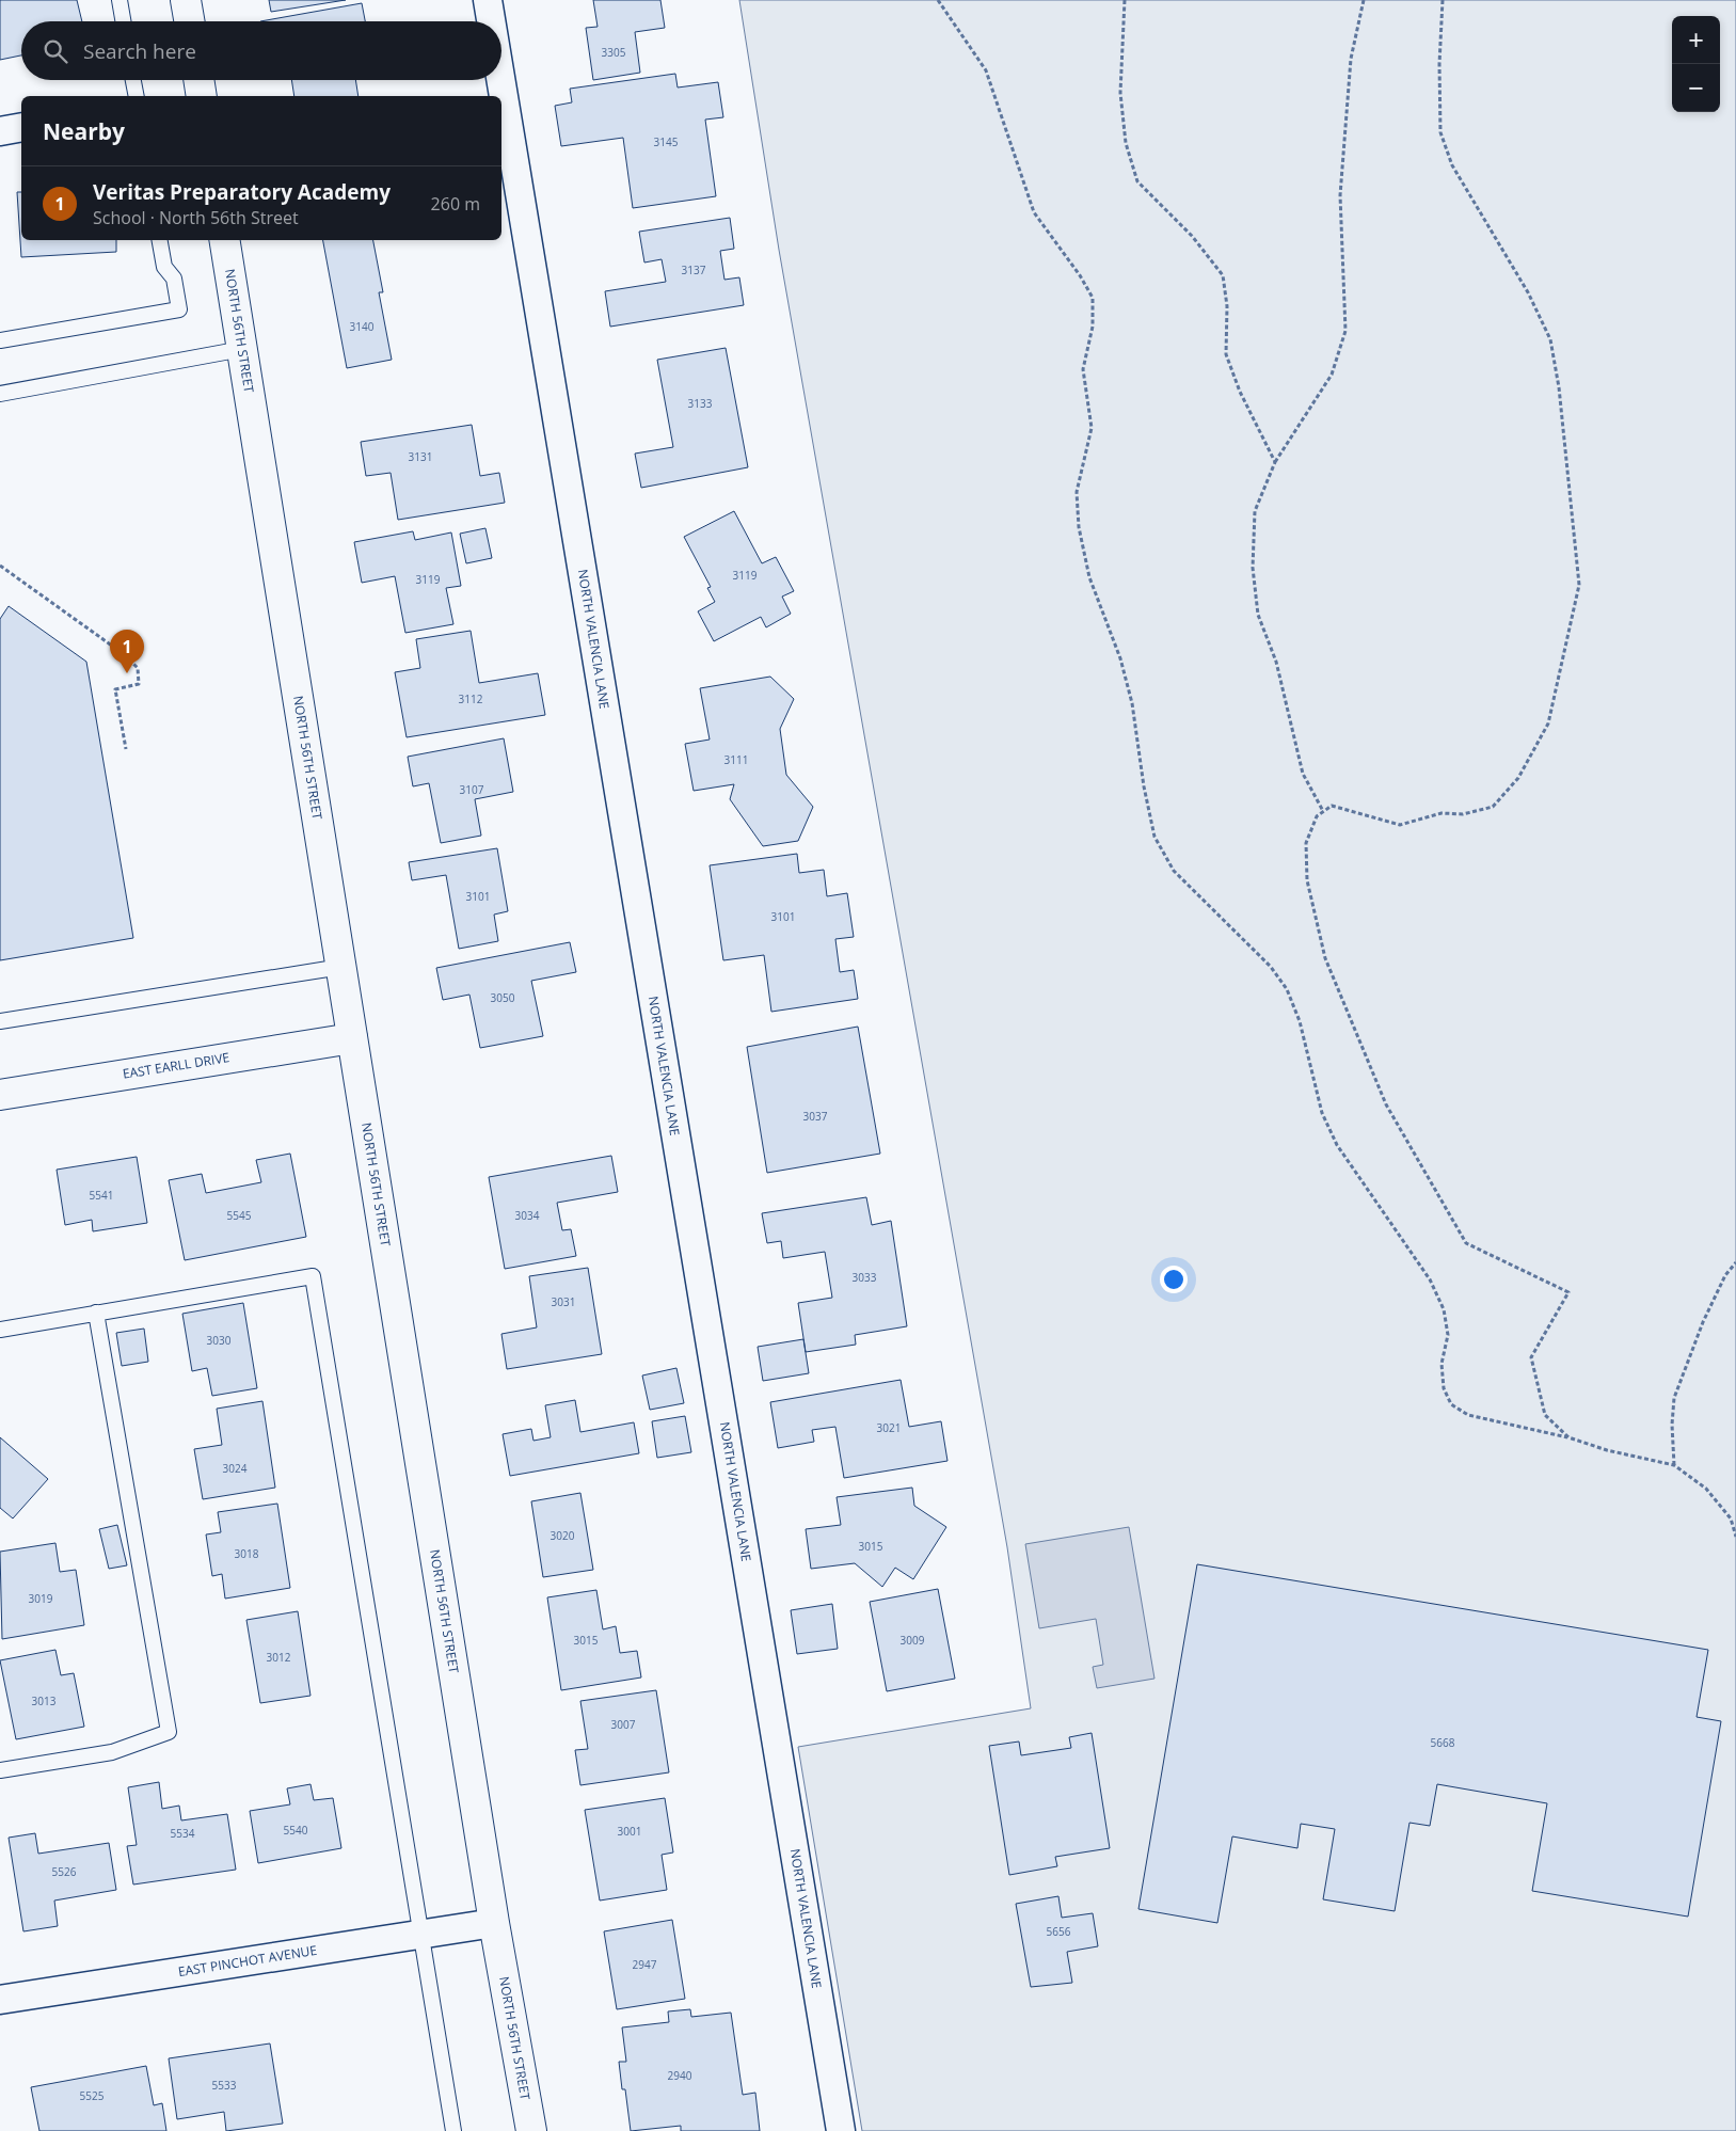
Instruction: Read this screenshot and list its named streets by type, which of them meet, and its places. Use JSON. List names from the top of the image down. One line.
{"streets":{"main road":["NORTH 56TH STREET","EAST EARLL DRIVE"],"street":["NORTH VALENCIA LANE","EAST PINCHOT AVENUE"]},"crossings":[["NORTH 56TH STREET","EAST EARLL DRIVE"],["NORTH 56TH STREET","EAST PINCHOT AVENUE"]],"house_numbers":["3305","3145","3137","3140","3133","3131","3119","3119","3112","3111","3107","3101","3101","3050","3037","5541","5545","3034","3033","3031","3030","3021","3024","3020","3015","3018","3019","3015","3009","3012","3013","3007","5668","5540","3001","5534","5526","5656","2947","2940","5533","5525"],"page":{"map_buttons":["+","−"],"search":"Search here","heading":"Nearby","list":[{"mark":"1","name":"Veritas Preparatory Academy","note":"School · North 56th Street","value":"260 m"}],"pins":"1"}}
